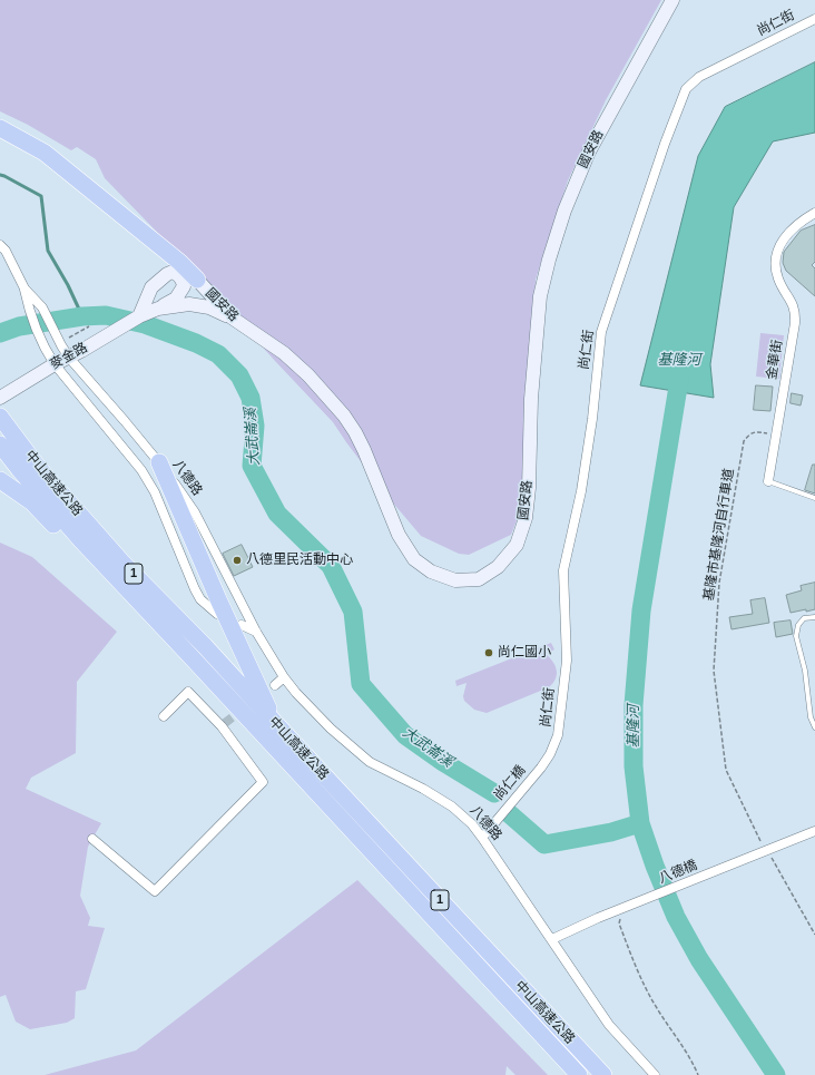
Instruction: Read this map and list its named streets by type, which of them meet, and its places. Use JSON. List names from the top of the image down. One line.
{"streets":{"highway":["中山高速公路","1"],"street":["尚仁街","國安路","麥金路","金華街","八德路","尚仁橋","八德橋"],"path":["基隆市基隆河自行車道"]},"crossings":[["尚仁街","尚仁橋"],["國安路","麥金路"],["麥金路","八德路"],["金華街","基隆市基隆河自行車道"],["八德路","尚仁橋"],["八德路","八德橋"],["基隆市基隆河自行車道","八德橋"]],"water":["基隆河","大武崙溪"],"places":["八德里民活動中心","尚仁國小"]}
